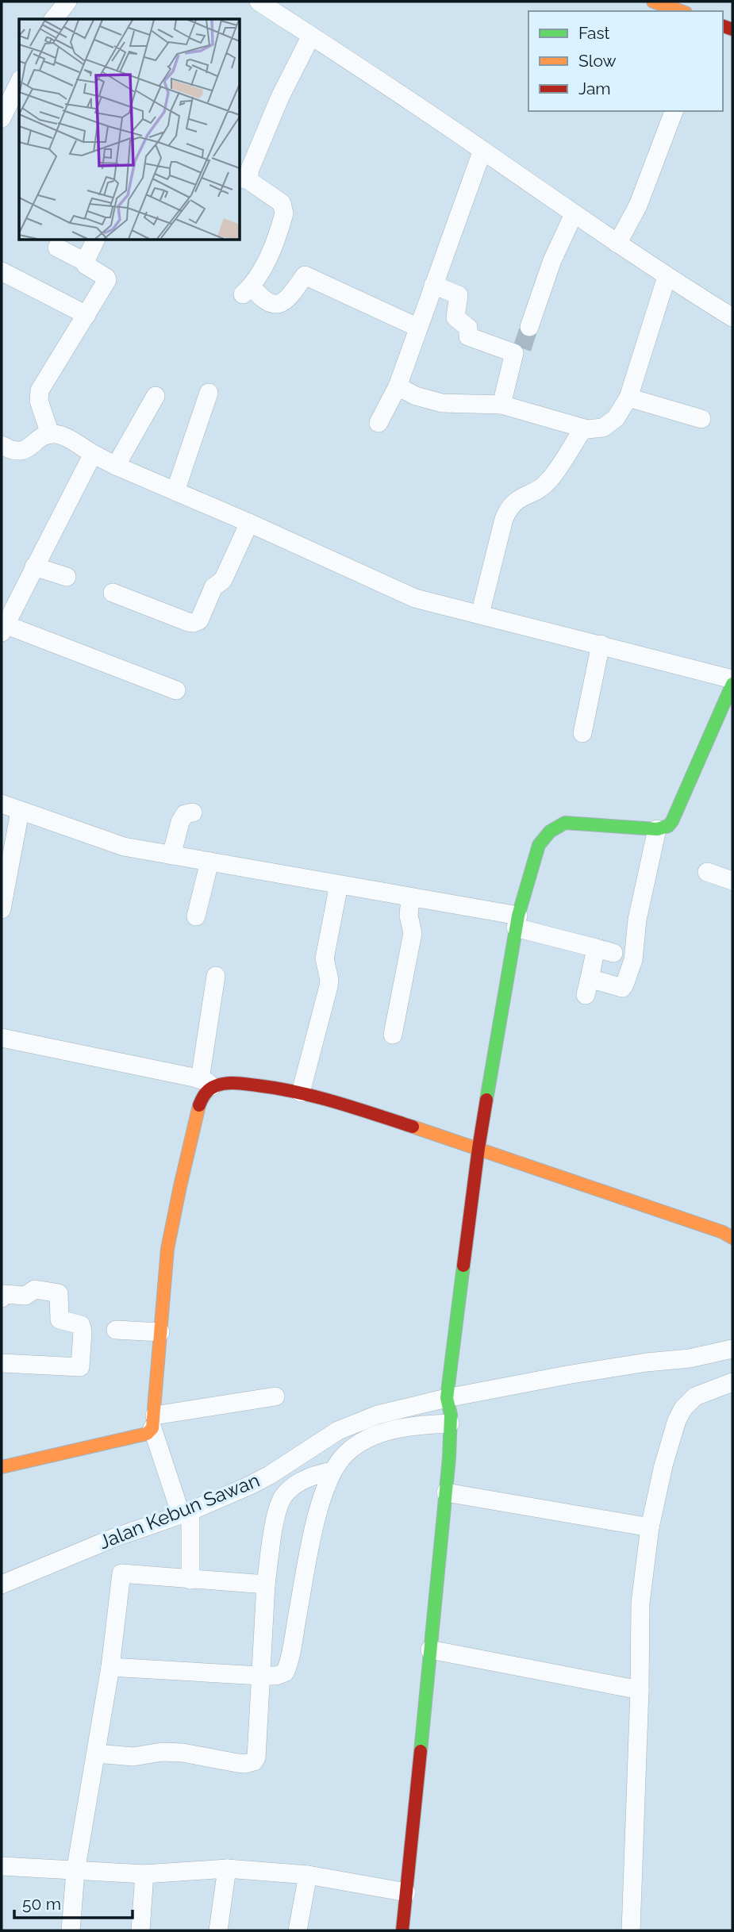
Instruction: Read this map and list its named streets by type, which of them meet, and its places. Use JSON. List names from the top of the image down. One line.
{"streets":{"street":["Jalan Kebun Sawan"]},"legend":["Fast","Slow","Jam"],"scale_bar":"50 m"}
